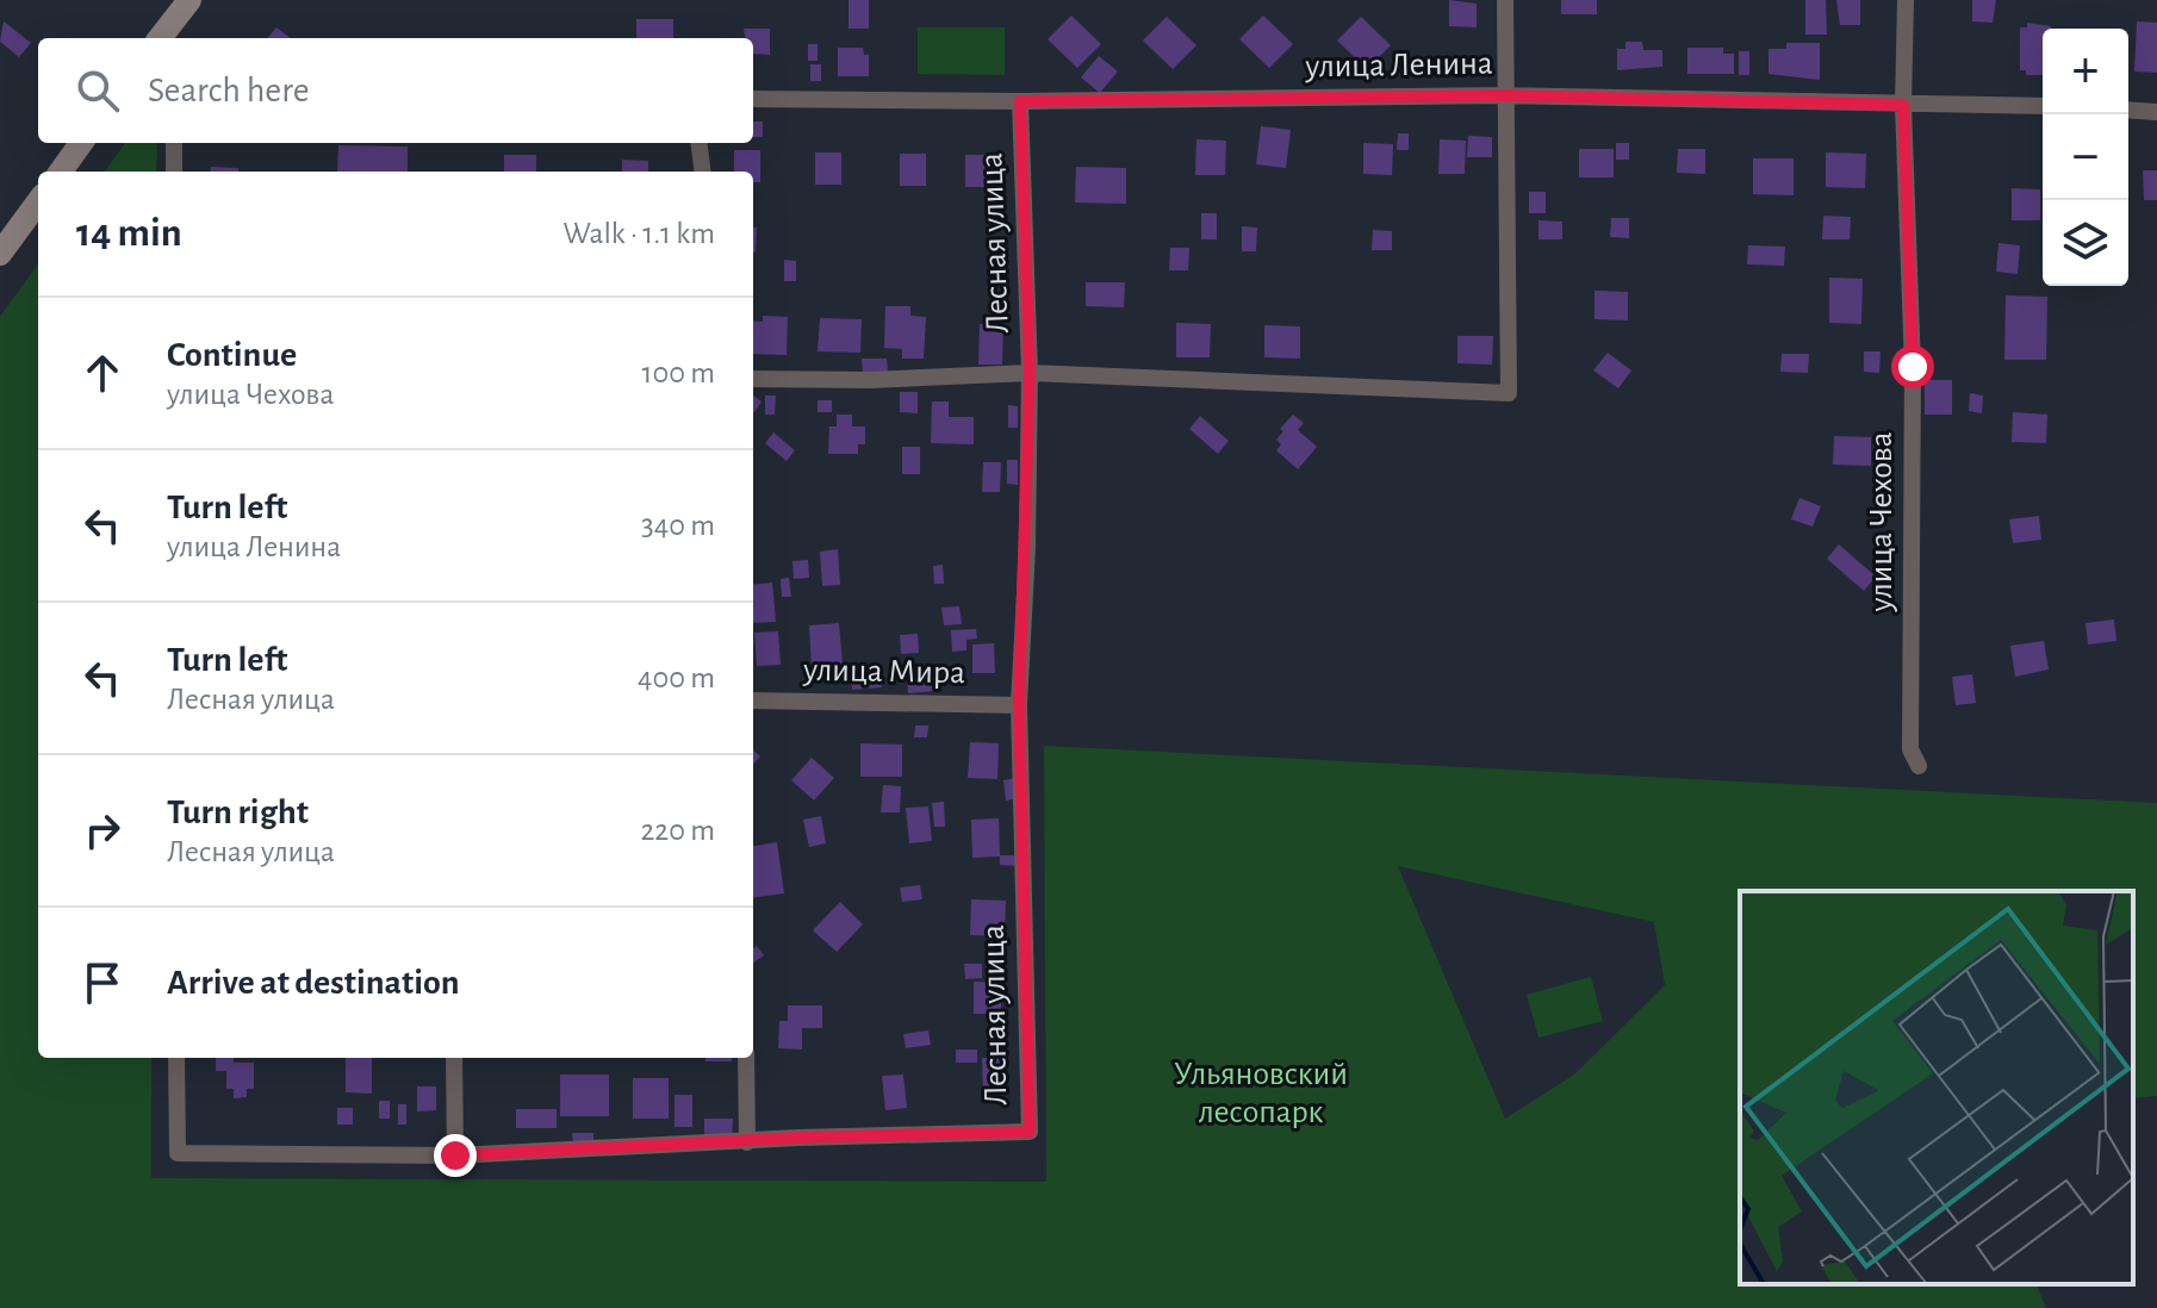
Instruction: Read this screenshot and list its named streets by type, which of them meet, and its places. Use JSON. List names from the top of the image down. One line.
{"streets":{"street":["улица Ленина","Лесная улица","улица Чехова","улица Мира"]},"crossings":[["улица Ленина","Лесная улица"],["улица Ленина","улица Чехова"],["Лесная улица","улица Мира"]],"parks":["Ульяновский лесопарк"],"page":{"map_buttons":["+","−"],"search":"Search here","heading":["14 min","Walk · 1.1 km"],"list":[["Continue","улица Чехова","100 m"],["Turn left","улица Ленина","340 m"],["Turn left","Лесная улица","400 m"],["Turn right","Лесная улица","220 m"],"Arrive at destination"]}}
